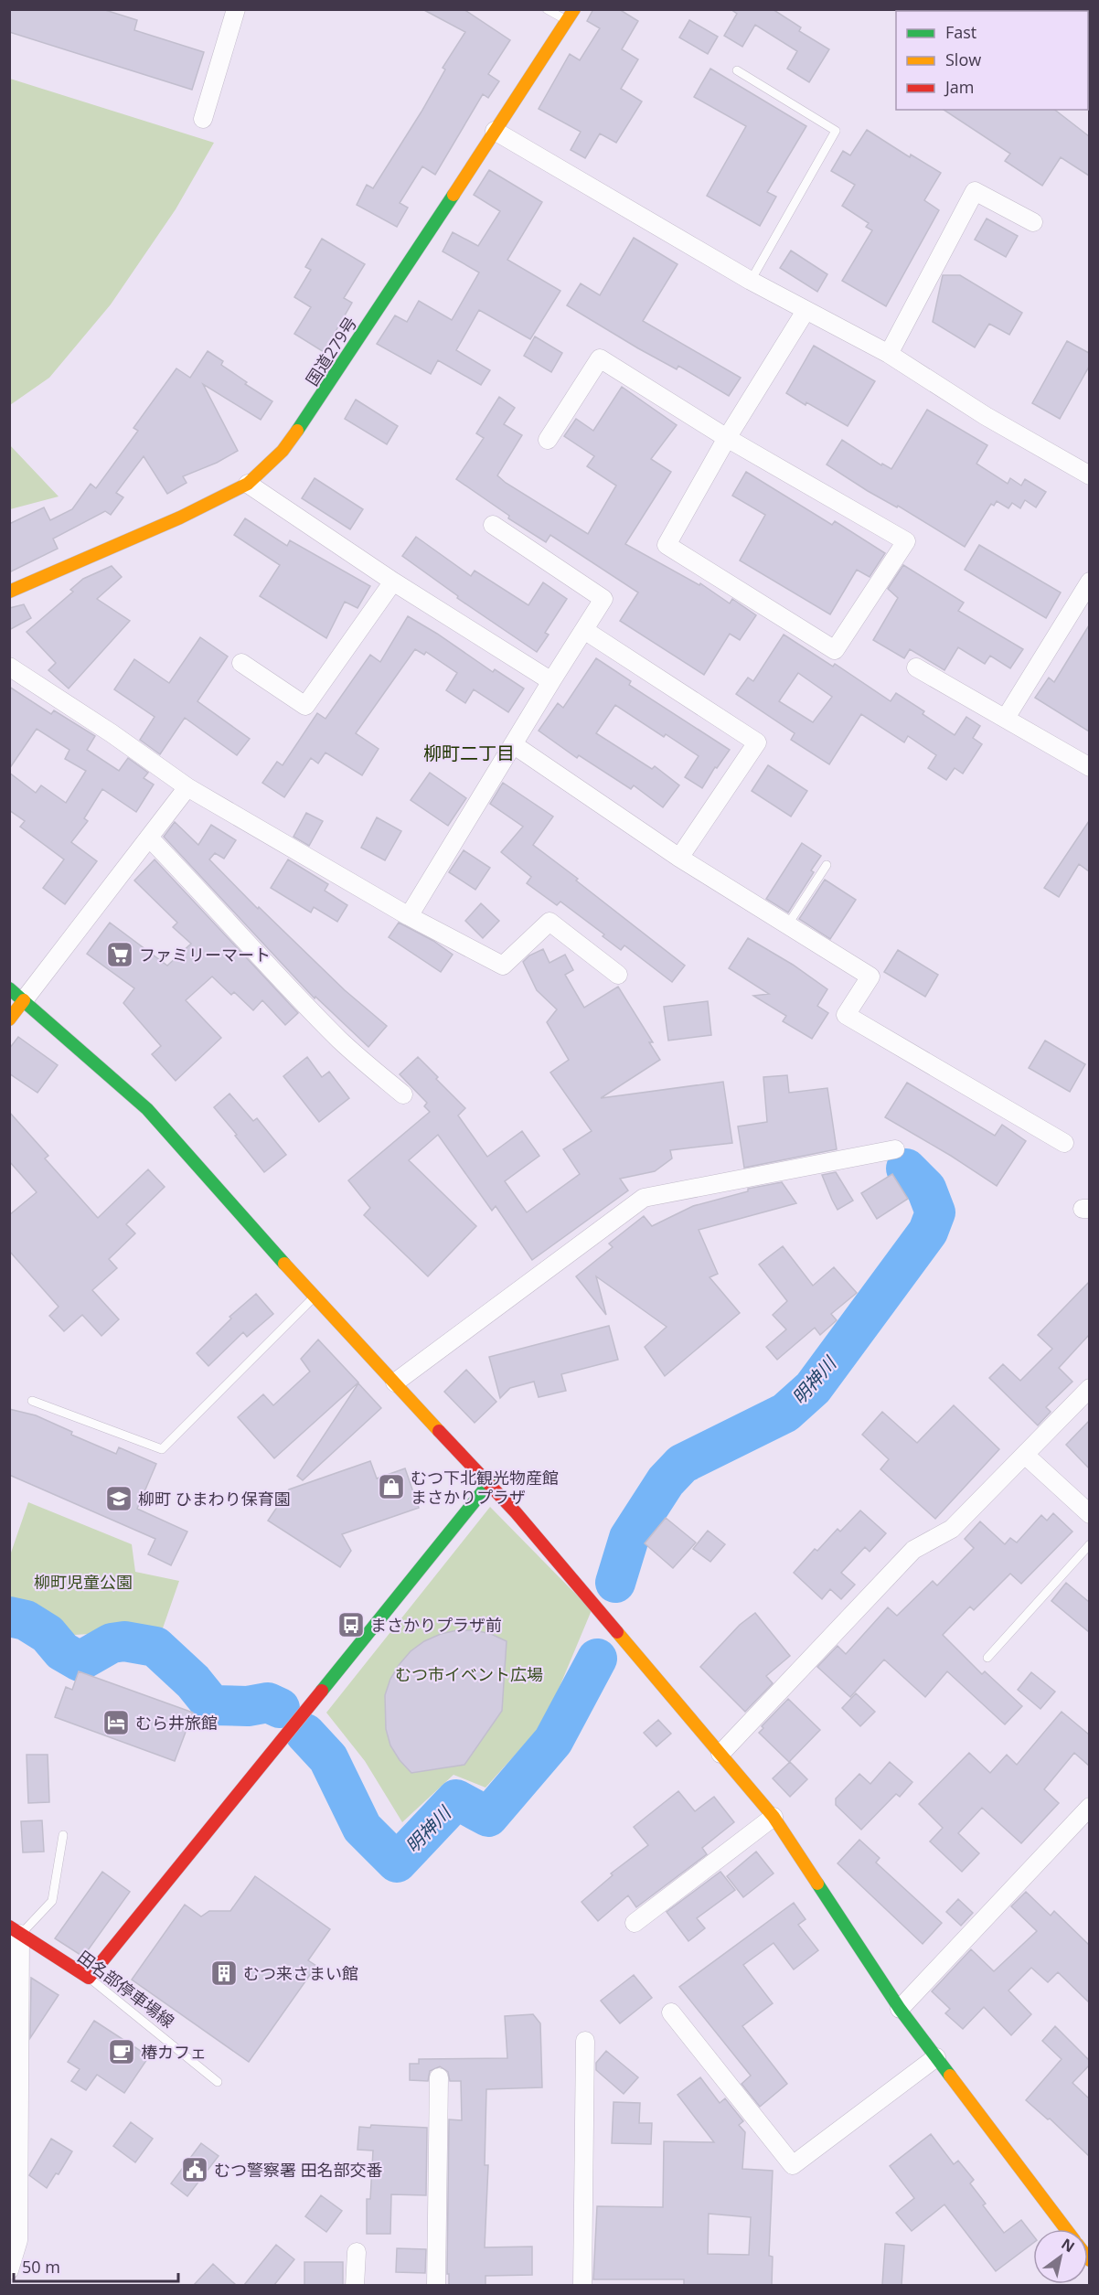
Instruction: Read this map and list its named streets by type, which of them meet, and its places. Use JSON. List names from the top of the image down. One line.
{"streets":{"main road":["国道279号","田名部停車場線"]},"districts":["柳町二丁目"],"water":["明神川"],"parks":["柳町児童公園","むつ市イベント広場"],"places":{"supermarket":["ファミリーマート"],"shop":["むつ下北観光物産館 まさかりプラザ"],"school or university":["柳町 ひまわり保育園"],"bus stop":["まさかりプラザ前"],"hotel":["むら井旅館"],"building":["むつ来さまい館"],"cafe":["椿カフェ"],"public building":["むつ警察署 田名部交番"]},"legend":["Fast","Slow","Jam"],"scale_bar":"50 m","north":"top right"}
